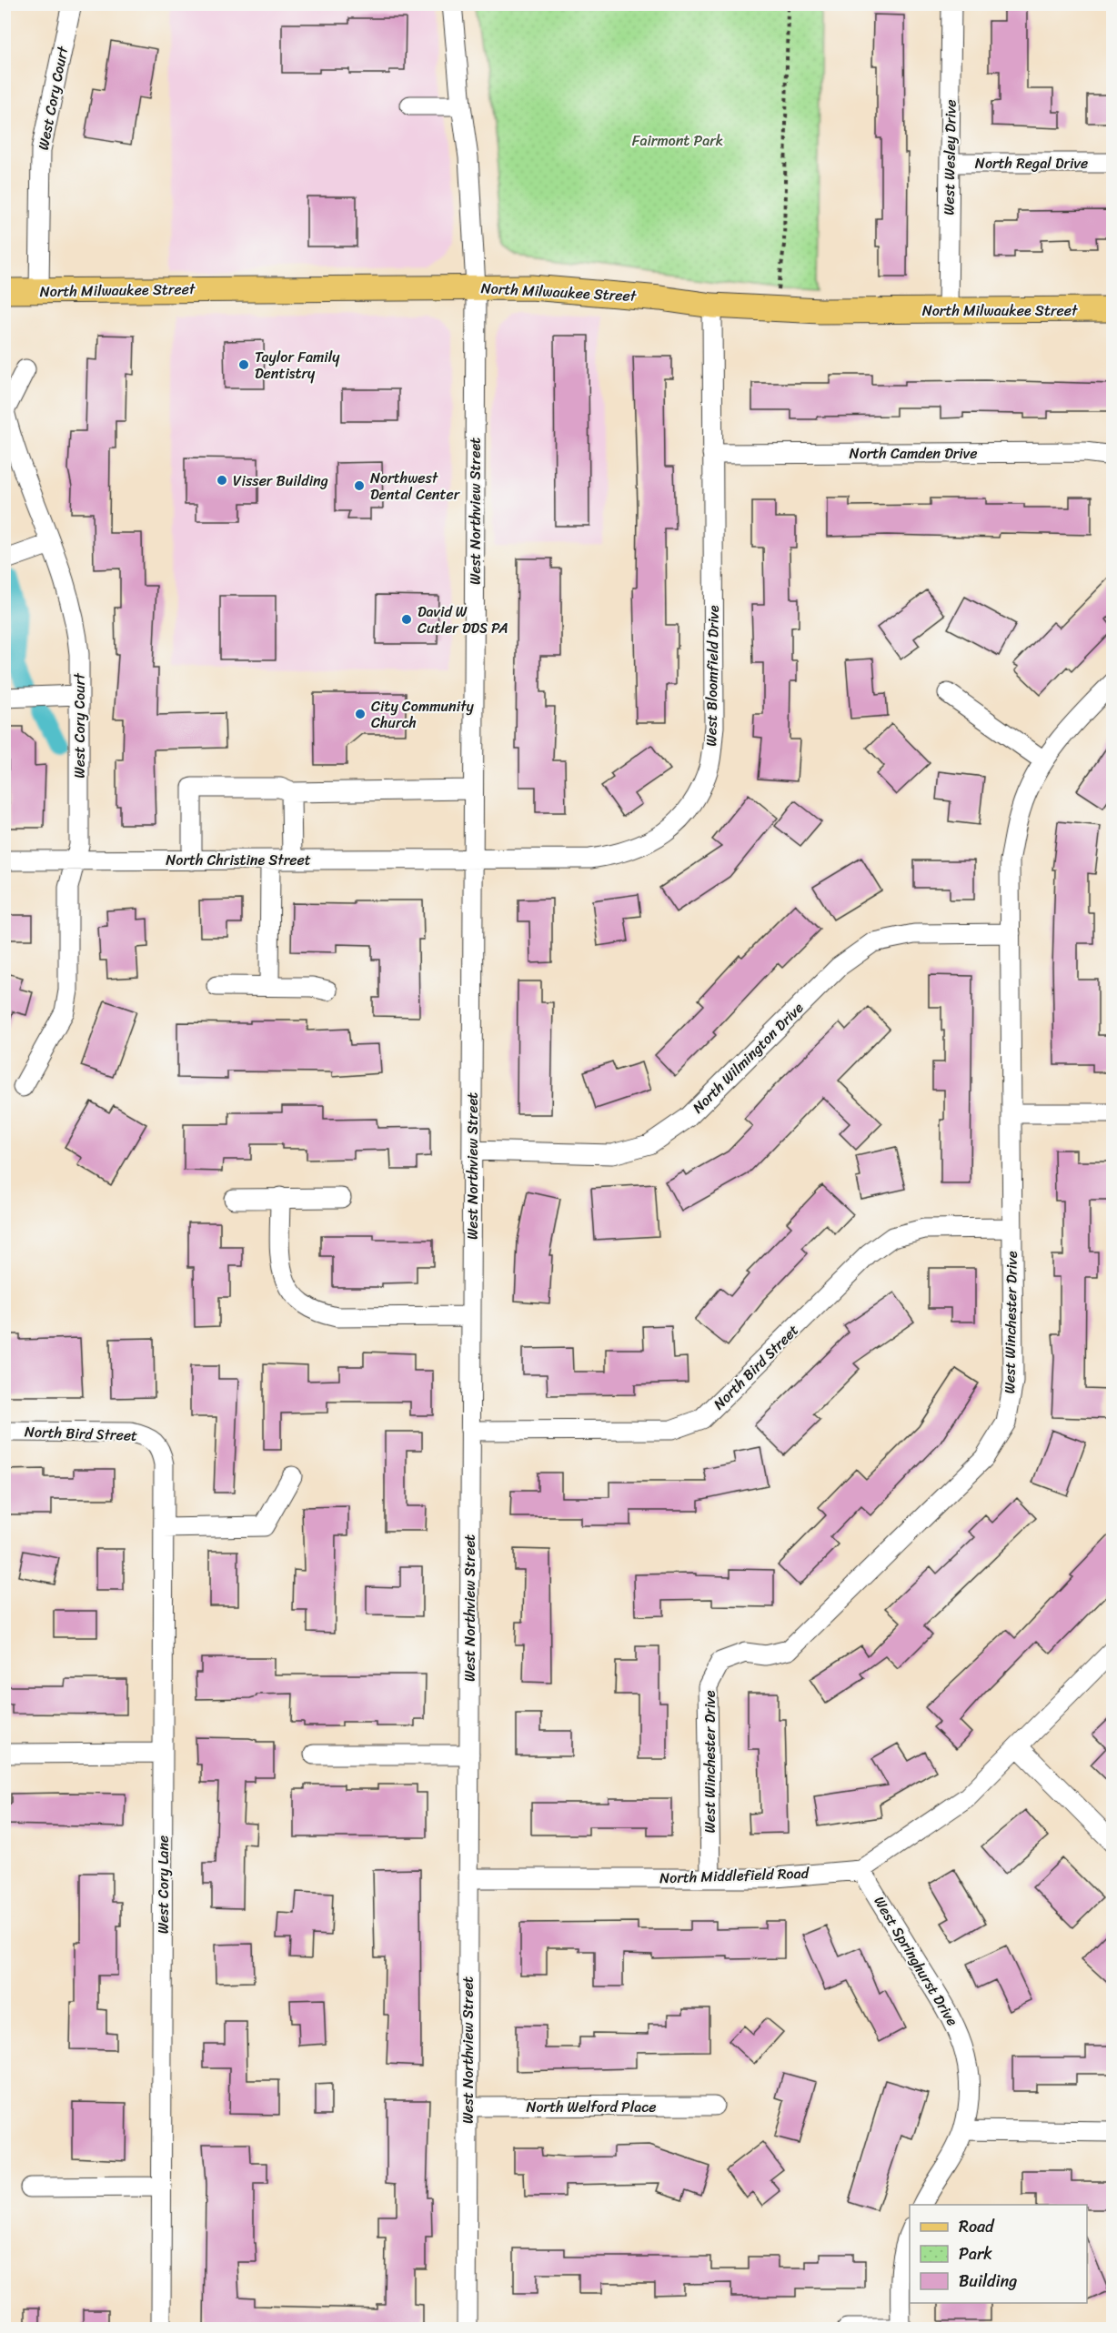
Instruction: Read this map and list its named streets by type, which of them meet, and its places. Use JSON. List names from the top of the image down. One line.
{"streets":{"main road":["North Milwaukee Street"],"street":["West Cory Court","West Wesley Drive","North Regal Drive","North Camden Drive","West Northview Street","West Bloomfield Drive","North Christine Street","North Wilmington Drive","West Winchester Drive","North Bird Street","North Middlefield Road","West Cory Lane","West Springhurst Drive","North Welford Place"]},"crossings":[["West Cory Court","North Milwaukee Street"],["West Cory Court","North Christine Street"],["West Wesley Drive","North Regal Drive"],["West Wesley Drive","North Milwaukee Street"],["North Milwaukee Street","West Northview Street"],["North Milwaukee Street","West Bloomfield Drive"],["North Camden Drive","West Bloomfield Drive"],["West Northview Street","West Bloomfield Drive"],["West Northview Street","North Christine Street"],["West Northview Street","North Wilmington Drive"],["West Northview Street","North Bird Street"],["West Northview Street","North Middlefield Road"],["West Northview Street","North Welford Place"],["West Bloomfield Drive","North Christine Street"],["North Wilmington Drive","West Winchester Drive"],["West Winchester Drive","North Bird Street"],["West Winchester Drive","North Middlefield Road"],["North Bird Street","West Cory Lane"],["North Middlefield Road","West Springhurst Drive"]],"parks":["Fairmont Park"],"places":["Taylor Family Dentistry","Visser Building","Northwest Dental Center","David W Cutler DDS PA","City Community Church"],"legend":["Road","Park","Building"]}
